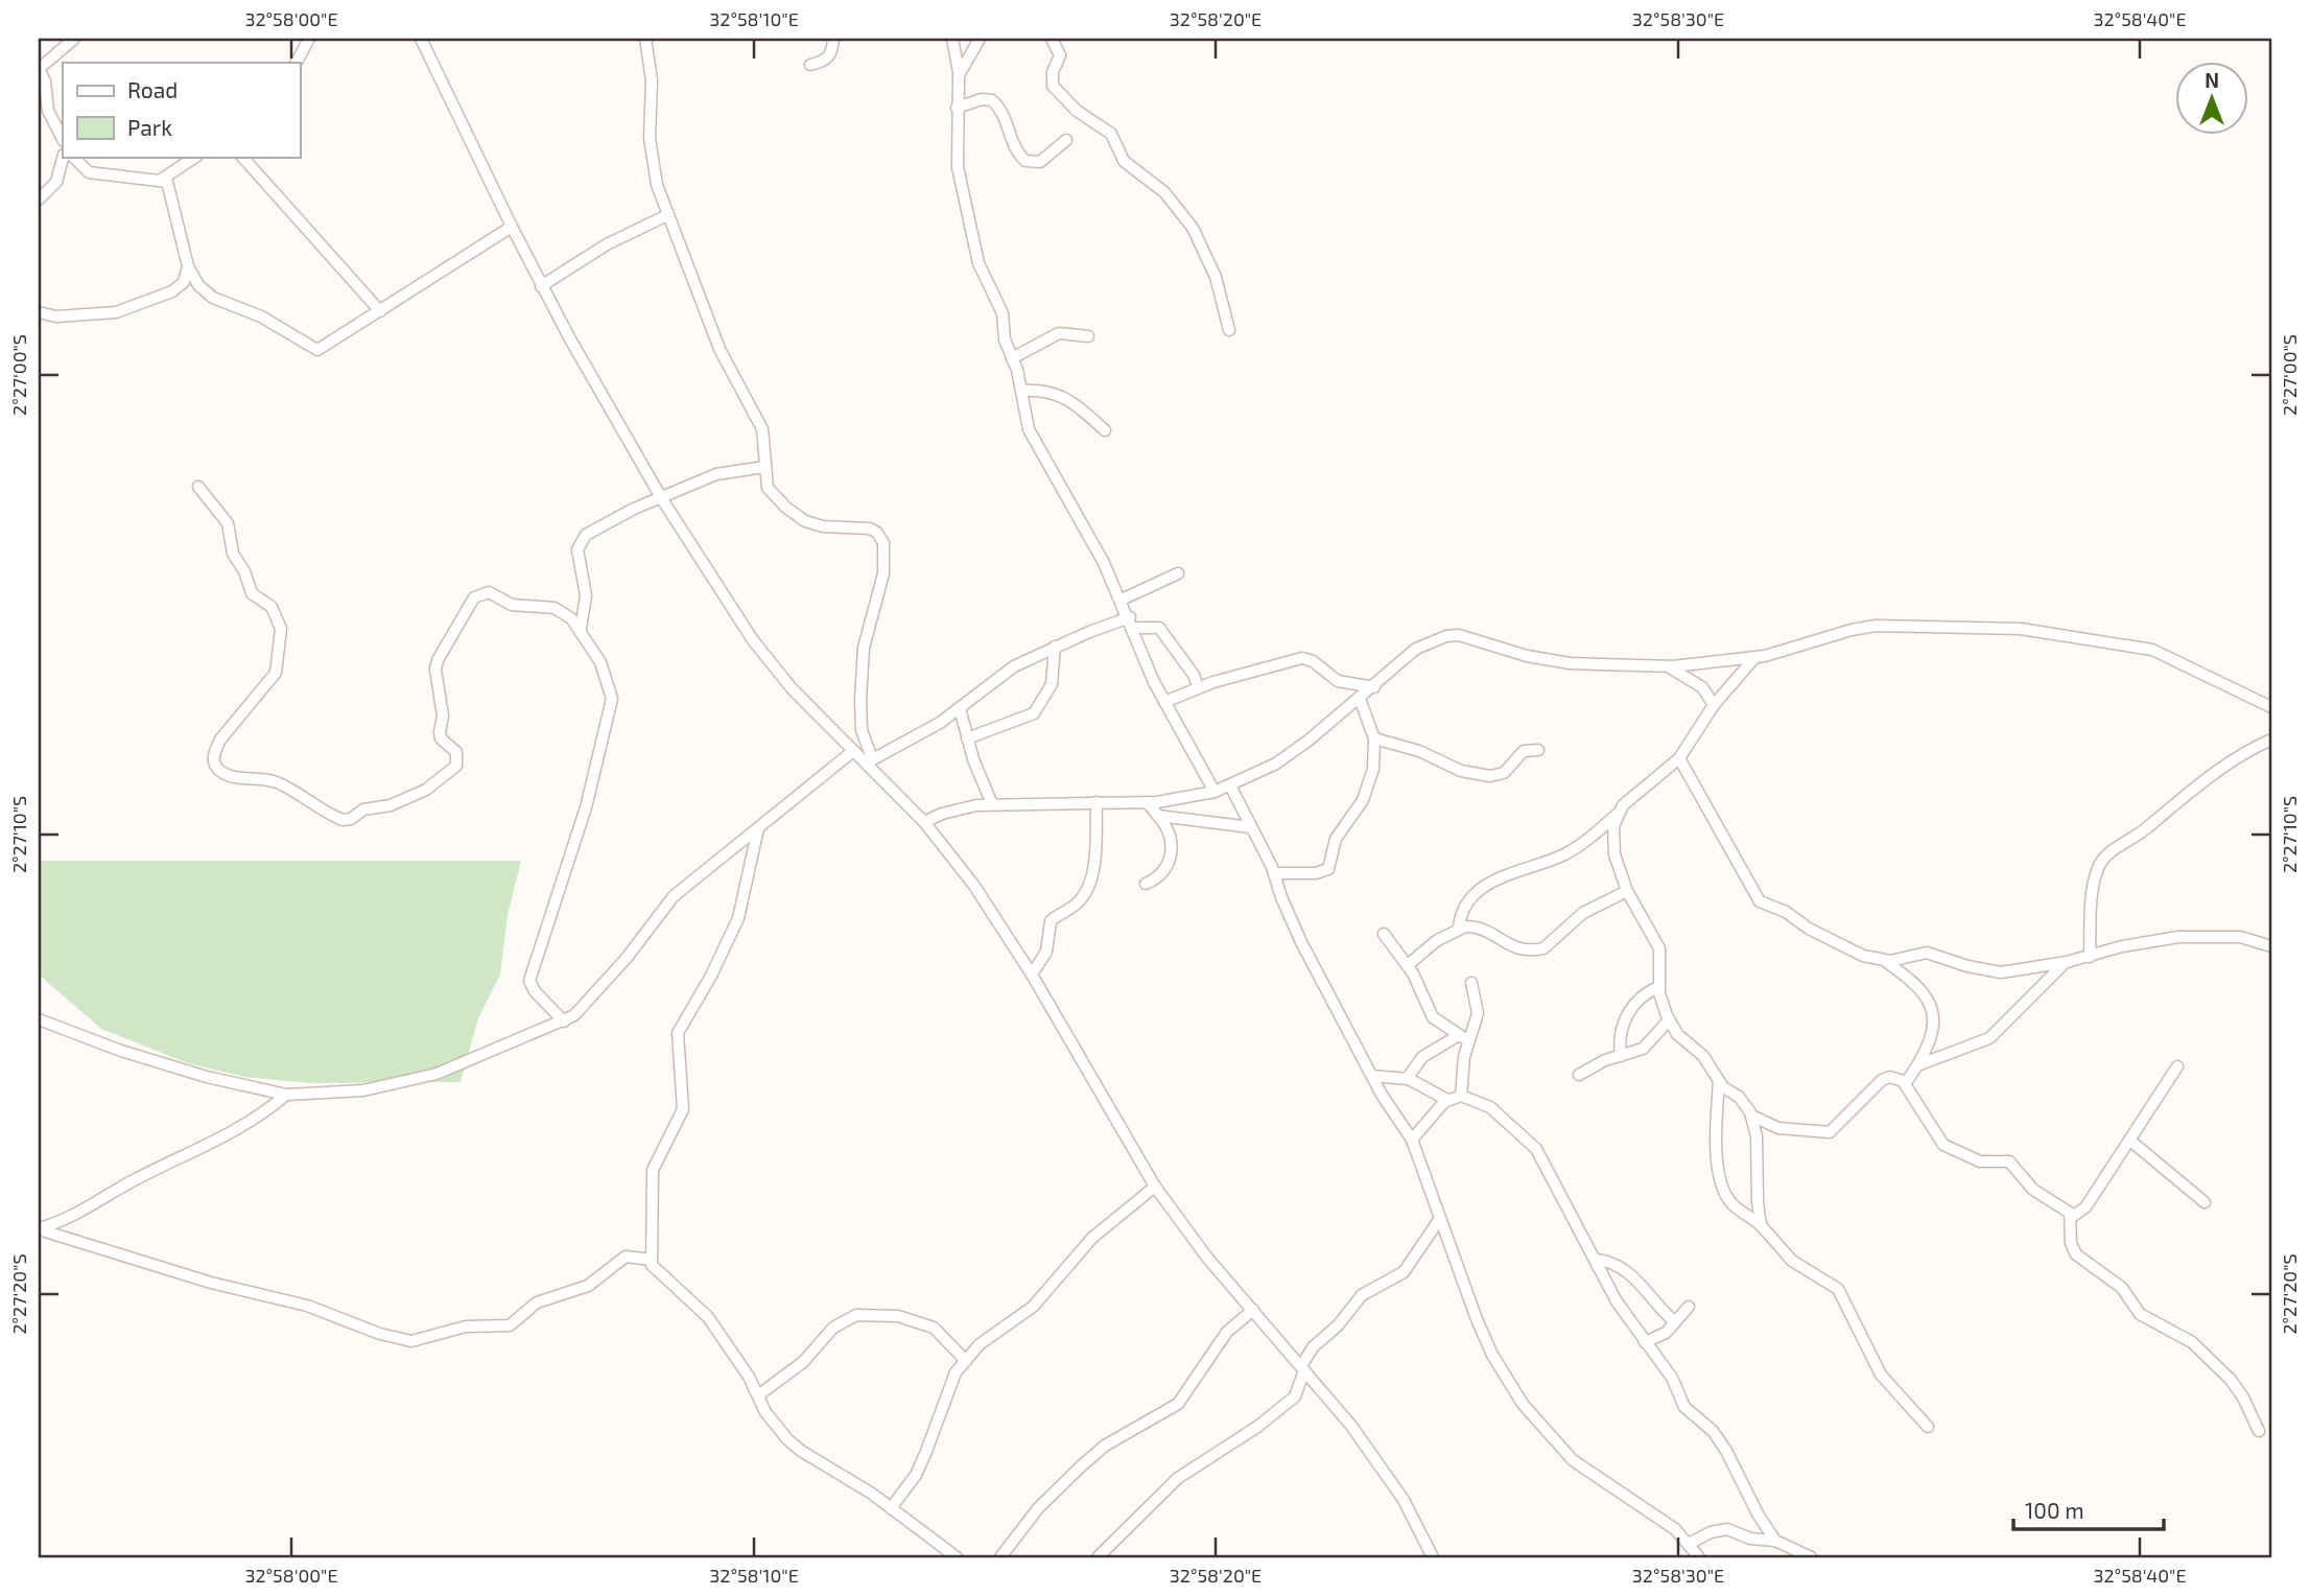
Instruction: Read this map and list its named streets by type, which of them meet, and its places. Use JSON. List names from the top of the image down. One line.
{"legend":["Road","Park"],"scale_bar":"100 m","north":"top","coordinates":["32°58'00\"E","32°58'10\"E","32°58'20\"E","32°58'30\"E","32°58'40\"E","2°27'00\"S","2°27'10\"S","2°27'20\"S"]}
